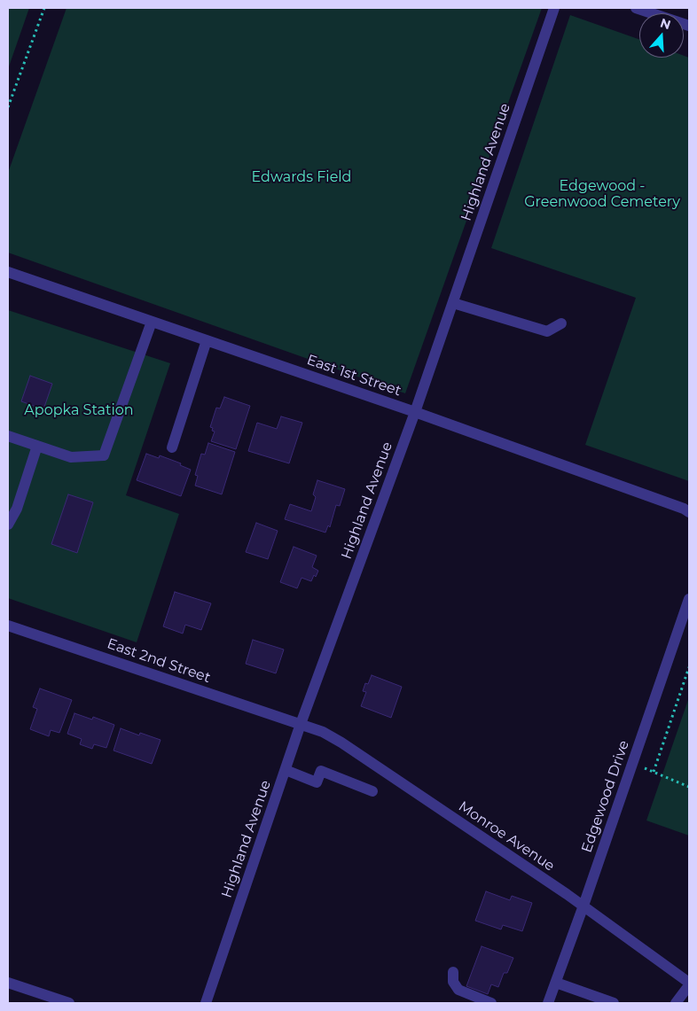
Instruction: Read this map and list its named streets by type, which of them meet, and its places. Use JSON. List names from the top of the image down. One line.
{"streets":{"street":["Highland Avenue","East 1st Street","East 2nd Street","Edgewood Drive","Monroe Avenue"]},"crossings":[["Highland Avenue","East 1st Street"],["Highland Avenue","East 2nd Street"],["Highland Avenue","Monroe Avenue"],["East 2nd Street","Monroe Avenue"],["Edgewood Drive","Monroe Avenue"]],"parks":["Edwards Field","Edgewood - Greenwood Cemetery","Apopka Station"],"north":"top"}
